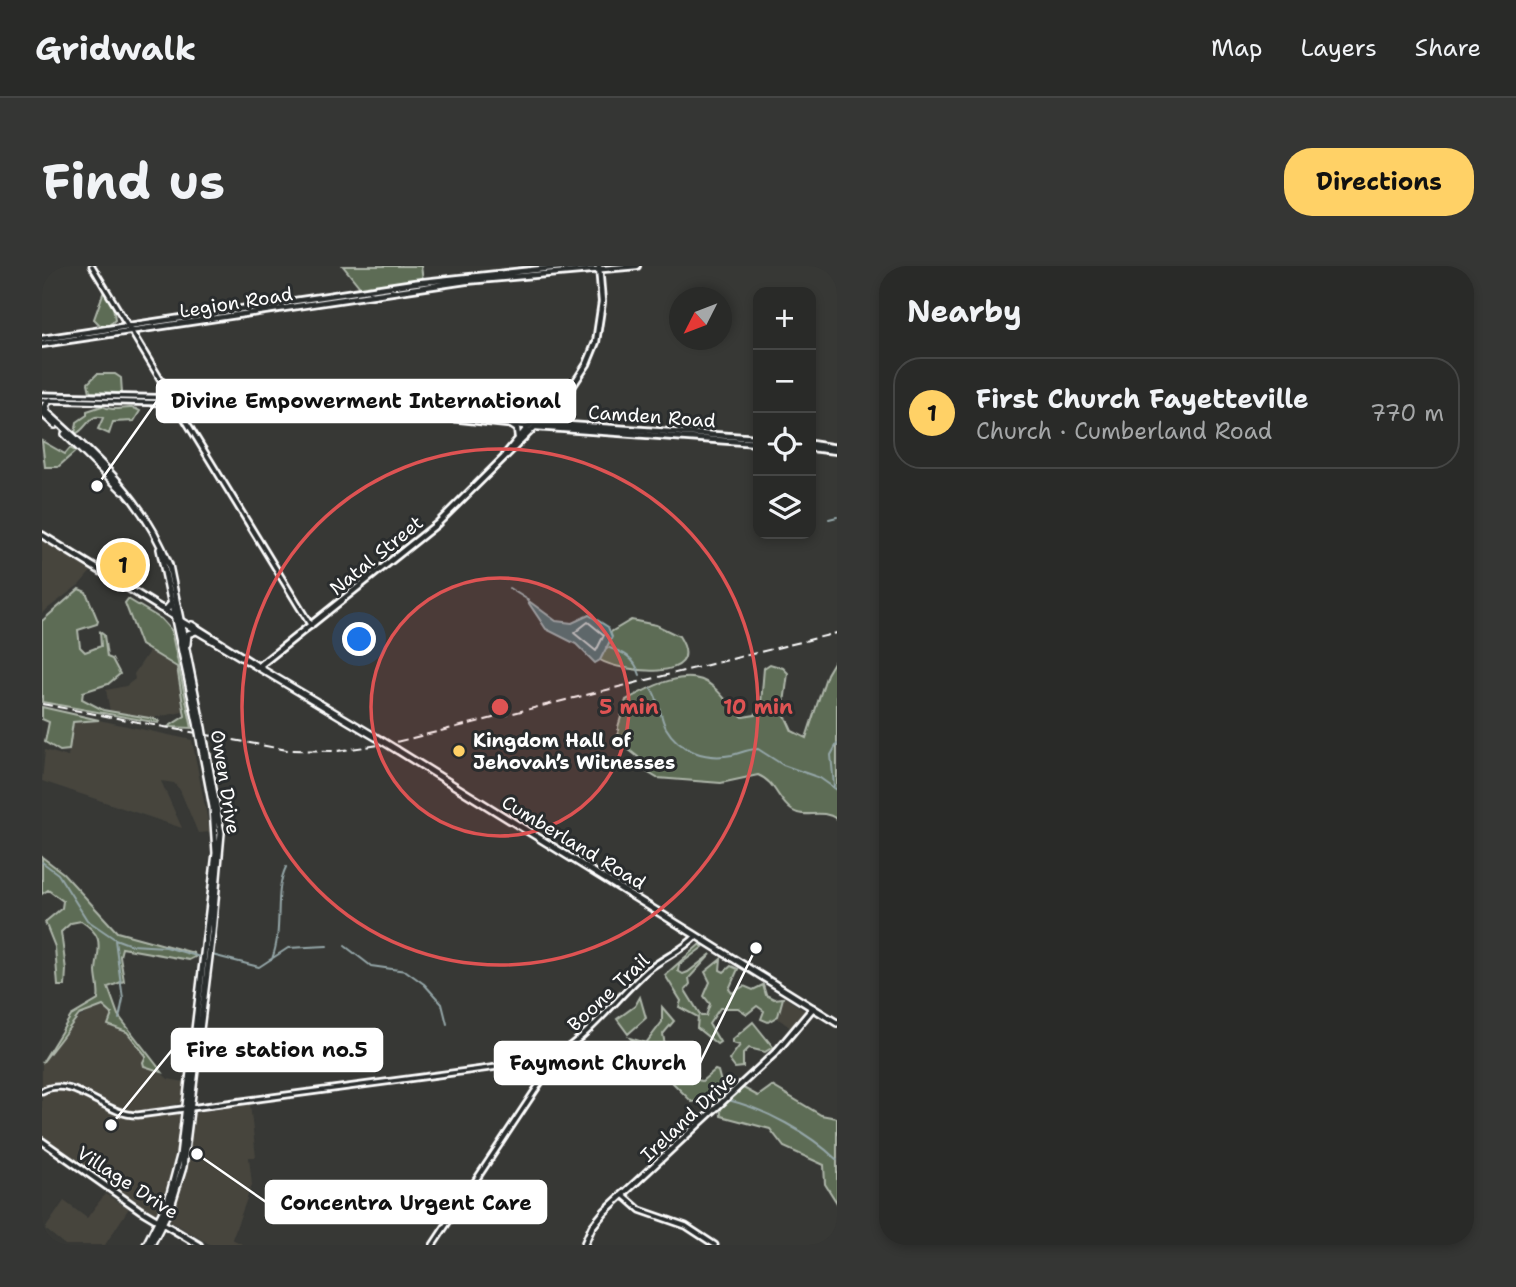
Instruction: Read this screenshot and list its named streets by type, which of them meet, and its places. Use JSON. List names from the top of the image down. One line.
{"streets":{"main road":["Legion Road","Camden Road","Natal Street","Owen Drive","Cumberland Road","Ireland Drive","Village Drive"],"street":["Boone Trail"]},"crossings":[["Camden Road","Natal Street"],["Natal Street","Cumberland Road"],["Owen Drive","Cumberland Road"],["Owen Drive","Boone Trail"],["Owen Drive","Village Drive"],["Cumberland Road","Boone Trail"],["Cumberland Road","Ireland Drive"]],"places":["Divine Empowerment International","Kingdom Hall of Jehovah’s Witnesses","Faymont Church","Fire station no.5","Concentra Urgent Care"],"north":"bottom left","page":{"header":"Gridwalk","nav":["Map","Layers","Share"],"buttons":"Directions","title":"Find us","heading":"Nearby","map_buttons":["+","−"],"list":[{"mark":"1","name":"First Church Fayetteville","note":"Church · Cumberland Road","value":"770 m"}],"pins":"1"},"rings":["5 min","10 min"]}
